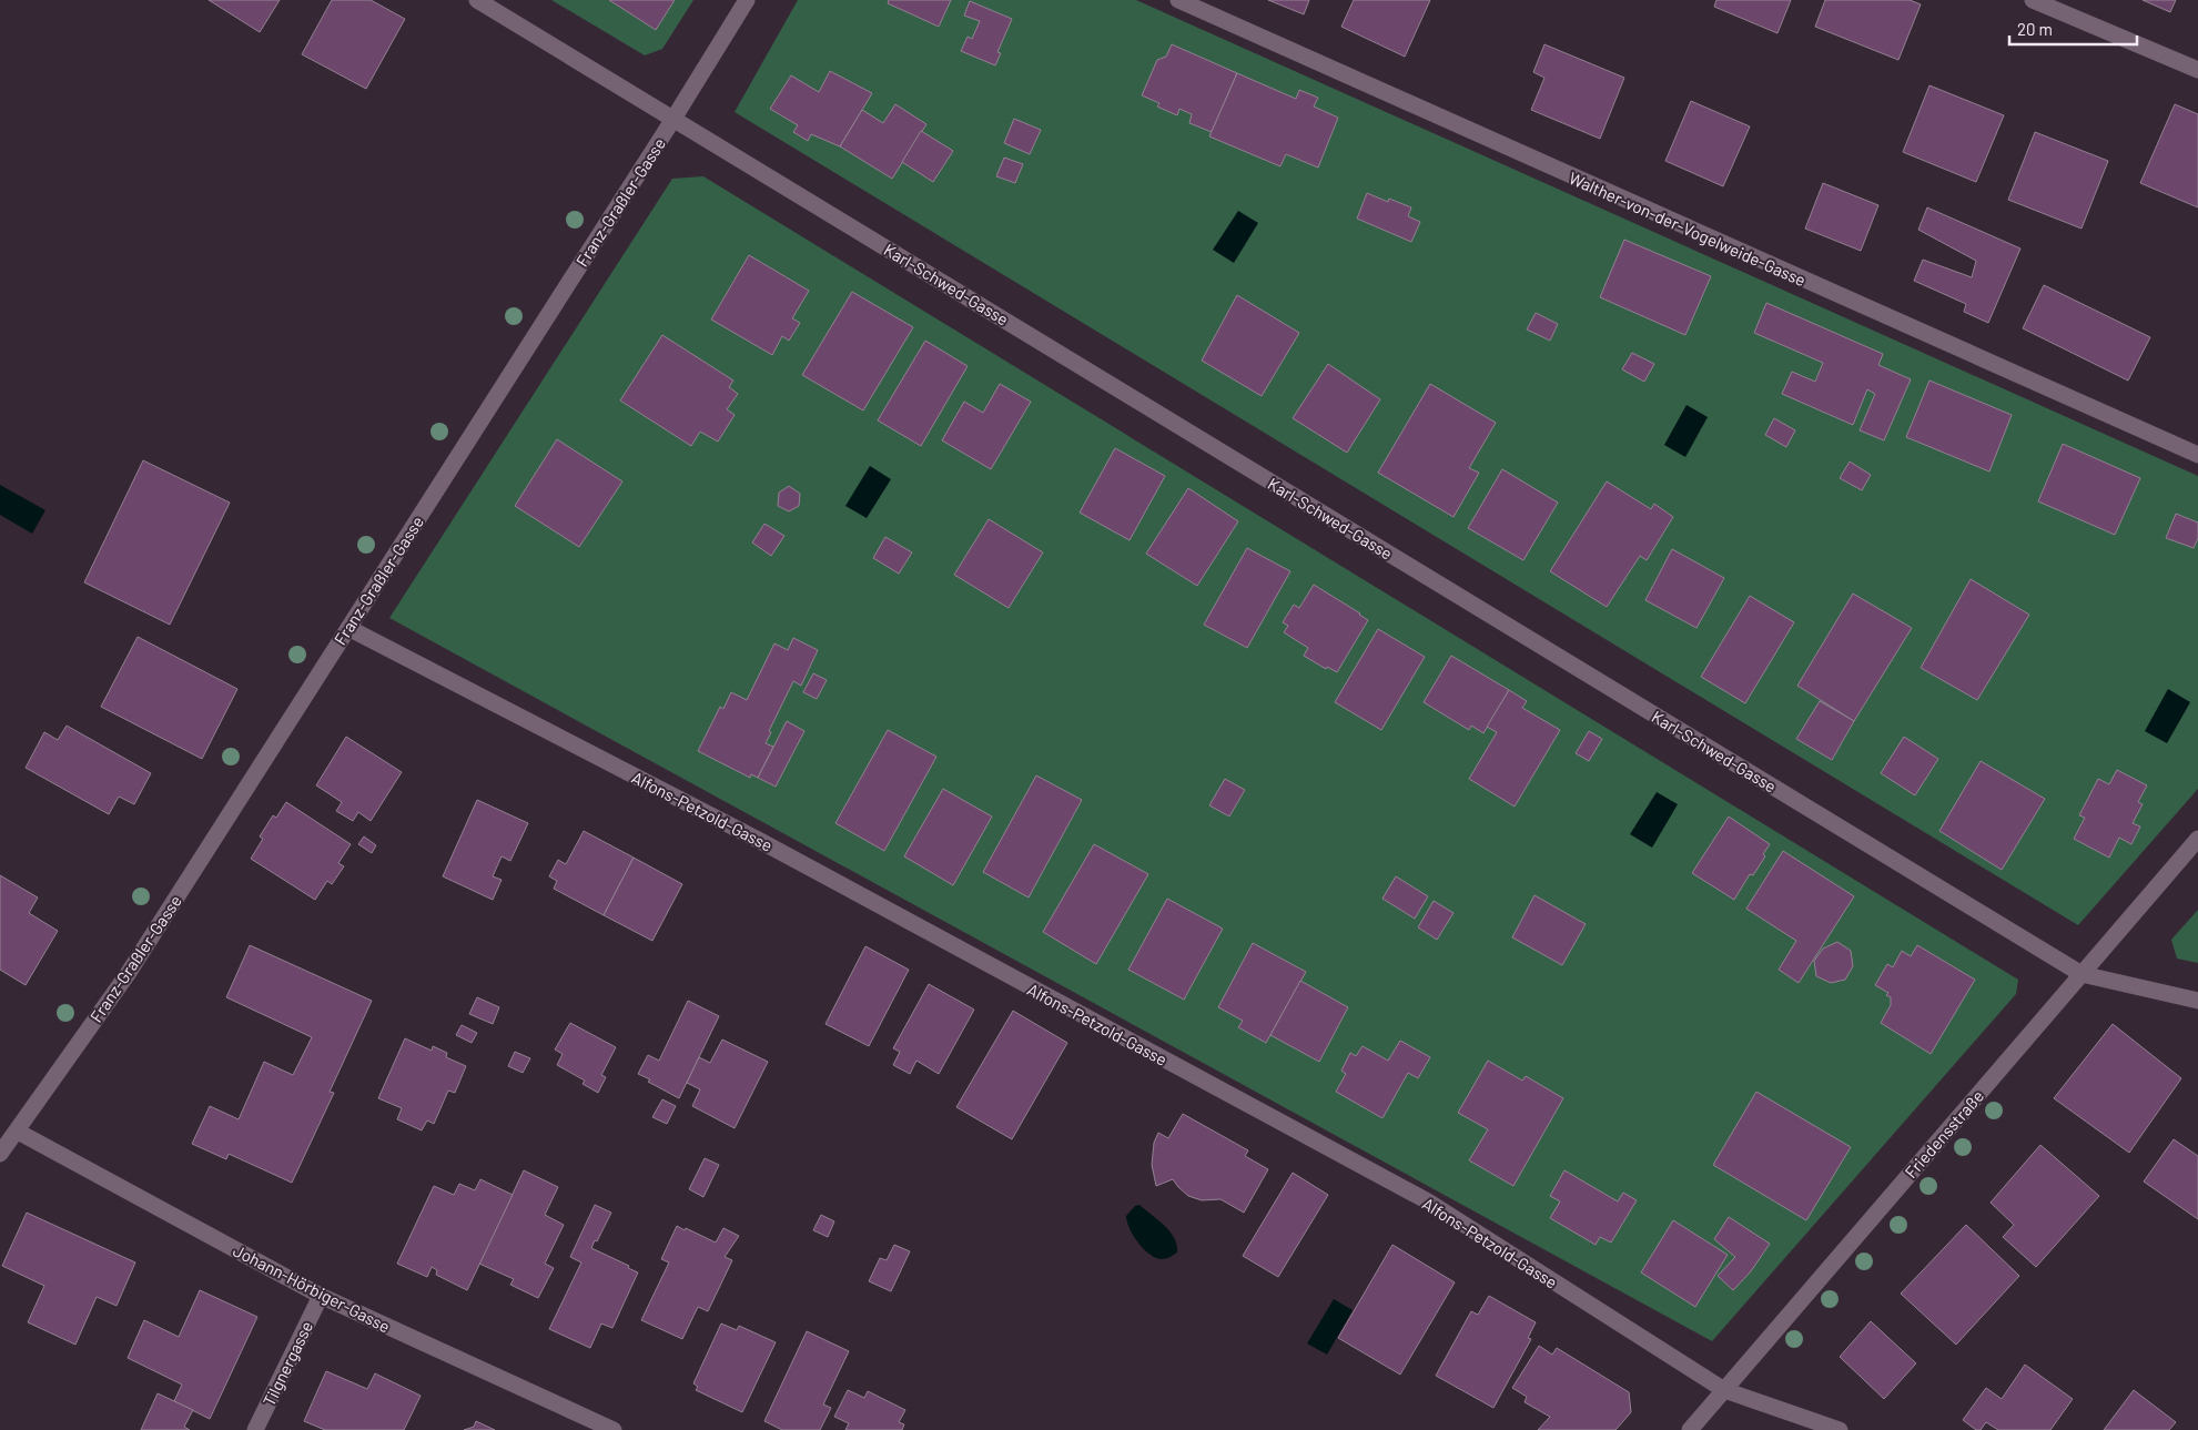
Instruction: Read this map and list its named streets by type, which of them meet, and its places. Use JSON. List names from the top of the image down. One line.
{"streets":{"street":["Franz-Graßler-Gasse","Walther-von-der-Vogelweide-Gasse","Karl-Schwed-Gasse","Alfons-Petzold-Gasse","Friedensstraße","Johann-Hörbiger-Gasse","Tilgnergasse"]},"crossings":[["Franz-Graßler-Gasse","Karl-Schwed-Gasse"],["Franz-Graßler-Gasse","Alfons-Petzold-Gasse"],["Franz-Graßler-Gasse","Johann-Hörbiger-Gasse"],["Karl-Schwed-Gasse","Friedensstraße"],["Alfons-Petzold-Gasse","Friedensstraße"],["Johann-Hörbiger-Gasse","Tilgnergasse"]],"scale_bar":"20 m"}
